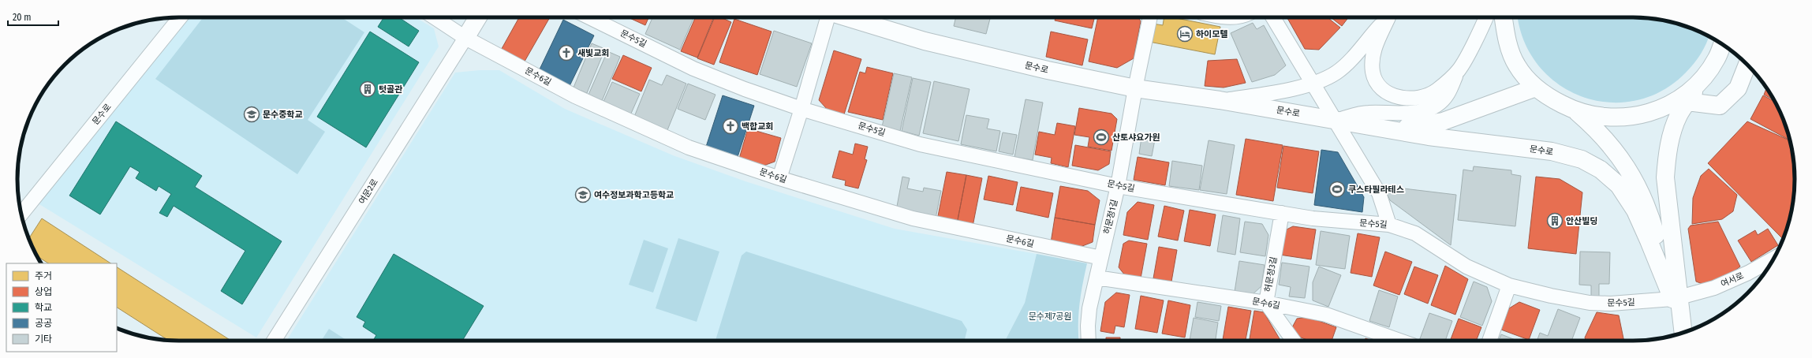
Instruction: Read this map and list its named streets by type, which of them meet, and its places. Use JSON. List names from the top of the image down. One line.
{"streets":{"street":["문수5길","문수로","문수6길","여문2로","허문정1길","허문정3길","여서로"]},"crossings":[["문수5길","문수로"],["문수5길","허문정1길"],["문수5길","허문정3길"],["문수5길","여서로"],["문수로","허문정1길"],["문수로","여서로"],["문수6길","여문2로"],["문수6길","허문정1길"],["문수6길","허문정3길"]],"parks":["문수제7공원"],"places":{"hotel":["하이모텔"],"church":["새빛교회","백합교회"],"building":["텃골관","안산빌딩"],"school or university":["문수중학교","여수정보과학고등학교"],"sports":["산토샤요가원","쿠스타필라테스"]},"legend":["주거","상업","학교","공공","기타"],"scale_bar":"20 m"}
